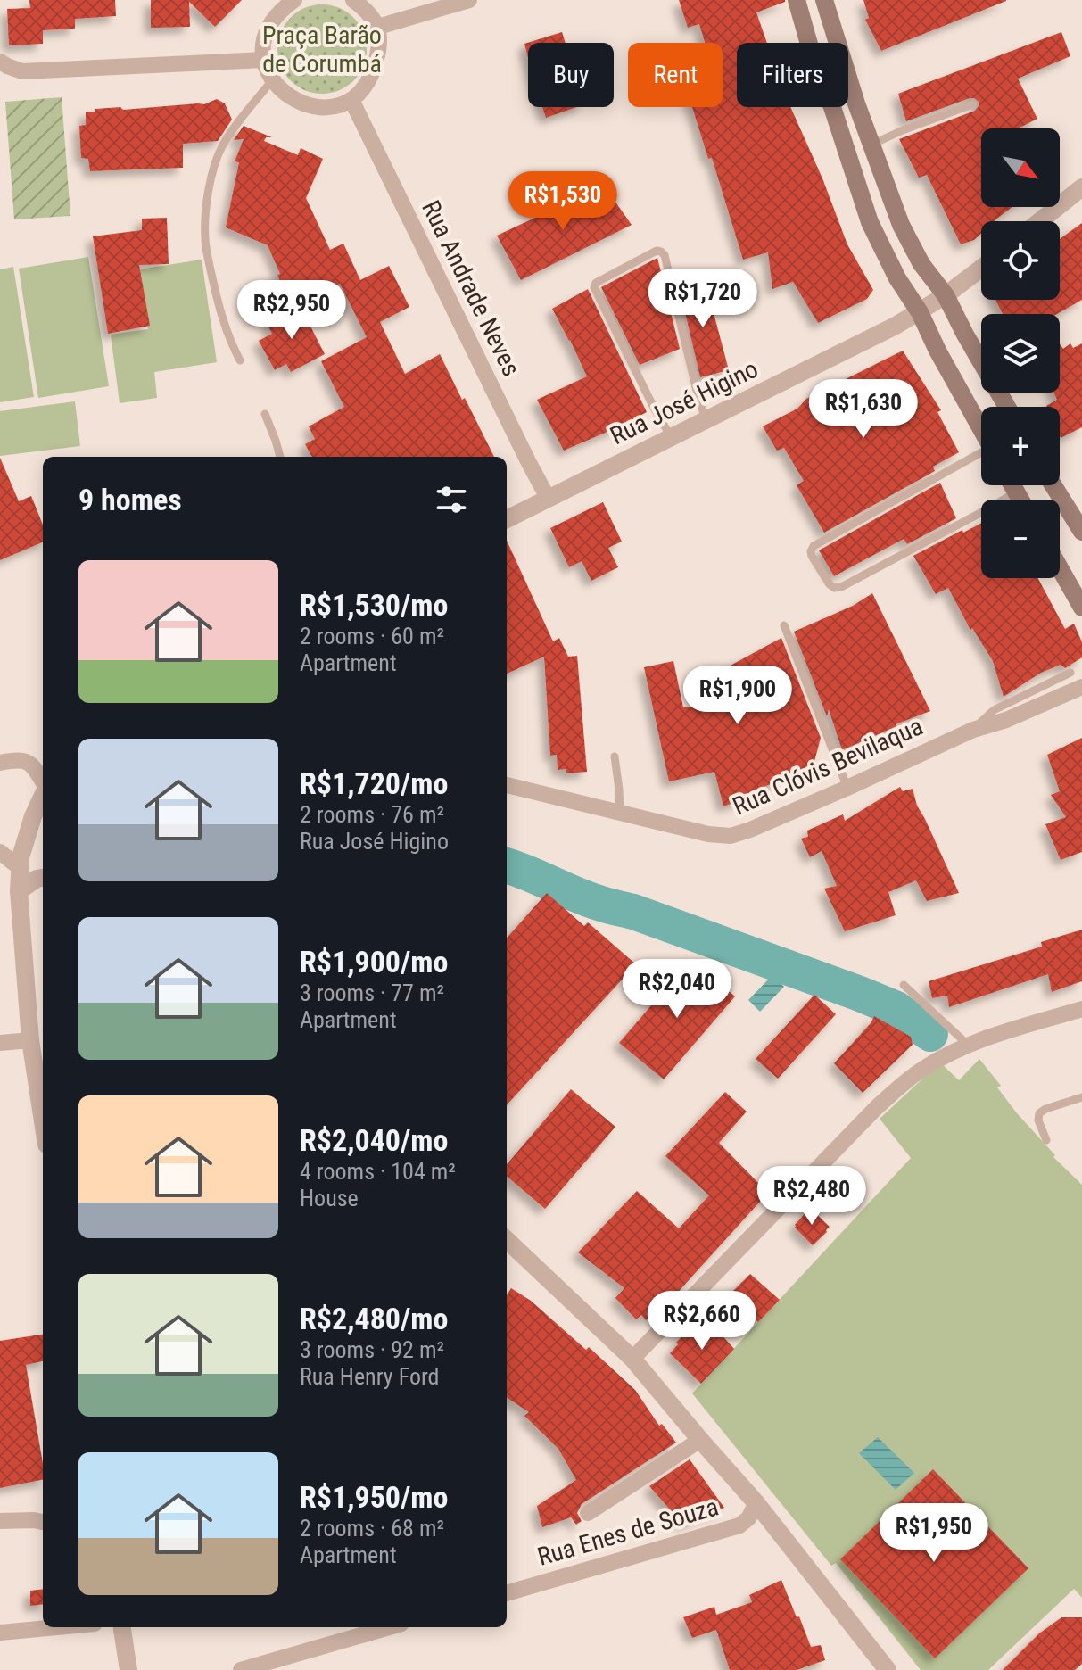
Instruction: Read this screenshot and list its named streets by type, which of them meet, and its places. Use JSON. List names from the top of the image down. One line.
{"streets":{"street":["Rua Andrade Neves","Rua José Higino","Rua Clóvis Bevilaqua","Rua Enes de Souza"]},"crossings":[["Rua Andrade Neves","Rua José Higino"]],"parks":["Praça Barão de Corumbá"],"north":"bottom right","page":{"chip":["Buy","Rent","Filters"],"map_buttons":["+","−"],"price":["R$1,530","R$1,720","R$2,950","R$1,630","R$1,900","R$2,040","R$2,480","R$2,660","R$1,950"],"heading":"9 homes","list":[{"name":"R$1,530/mo","note":"2 rooms · 60 m² · Apartment"},{"name":"R$1,720/mo","note":"2 rooms · 76 m² · Rua José Higino"},{"name":"R$1,900/mo","note":"3 rooms · 77 m² · Apartment"},{"name":"R$2,040/mo","note":"4 rooms · 104 m² · House"},{"name":"R$2,480/mo","note":"3 rooms · 92 m² · Rua Henry Ford"},{"name":"R$1,950/mo","note":"2 rooms · 68 m² · Apartment"}]}}
